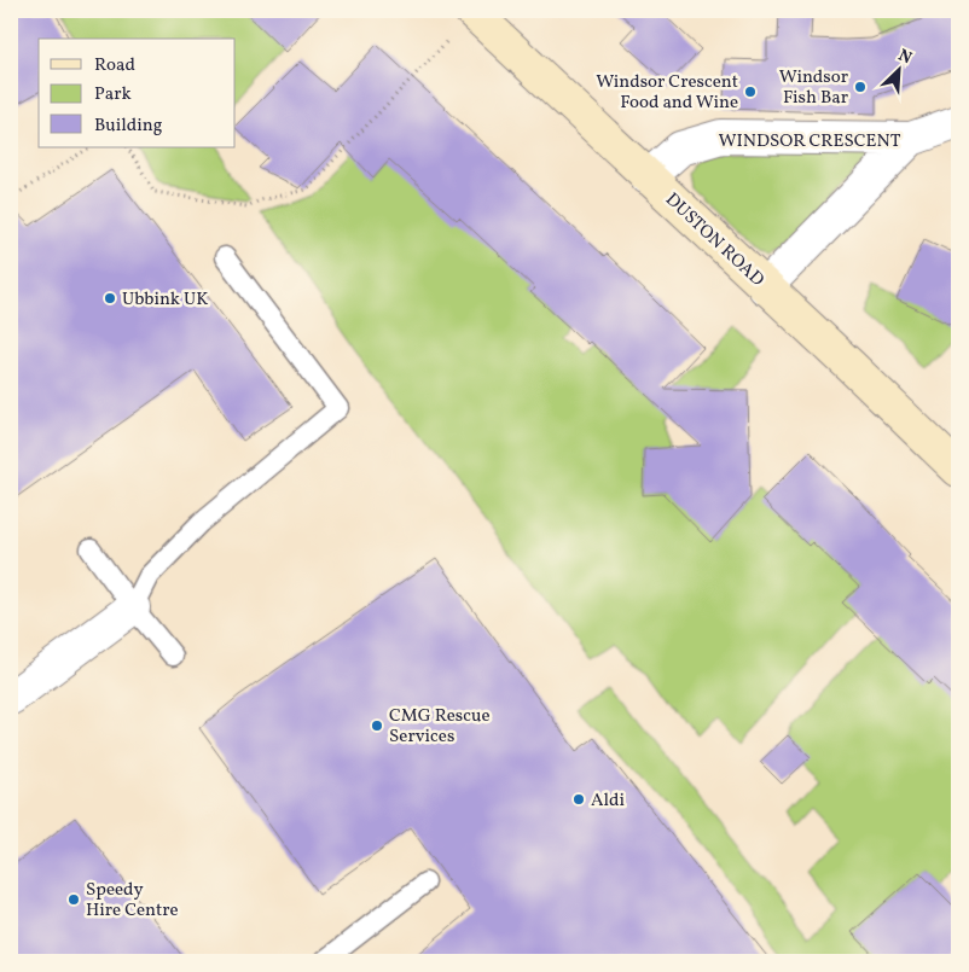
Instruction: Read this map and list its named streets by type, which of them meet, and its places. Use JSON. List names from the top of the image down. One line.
{"streets":{"street":["WINDSOR CRESCENT","DUSTON ROAD"]},"crossings":[["WINDSOR CRESCENT","DUSTON ROAD"]],"places":["Windsor Fish Bar","Windsor Crescent Food and Wine","Ubbink UK","CMG Rescue Services","Aldi","Speedy Hire Centre"],"legend":["Road","Park","Building"],"north":"top right"}
